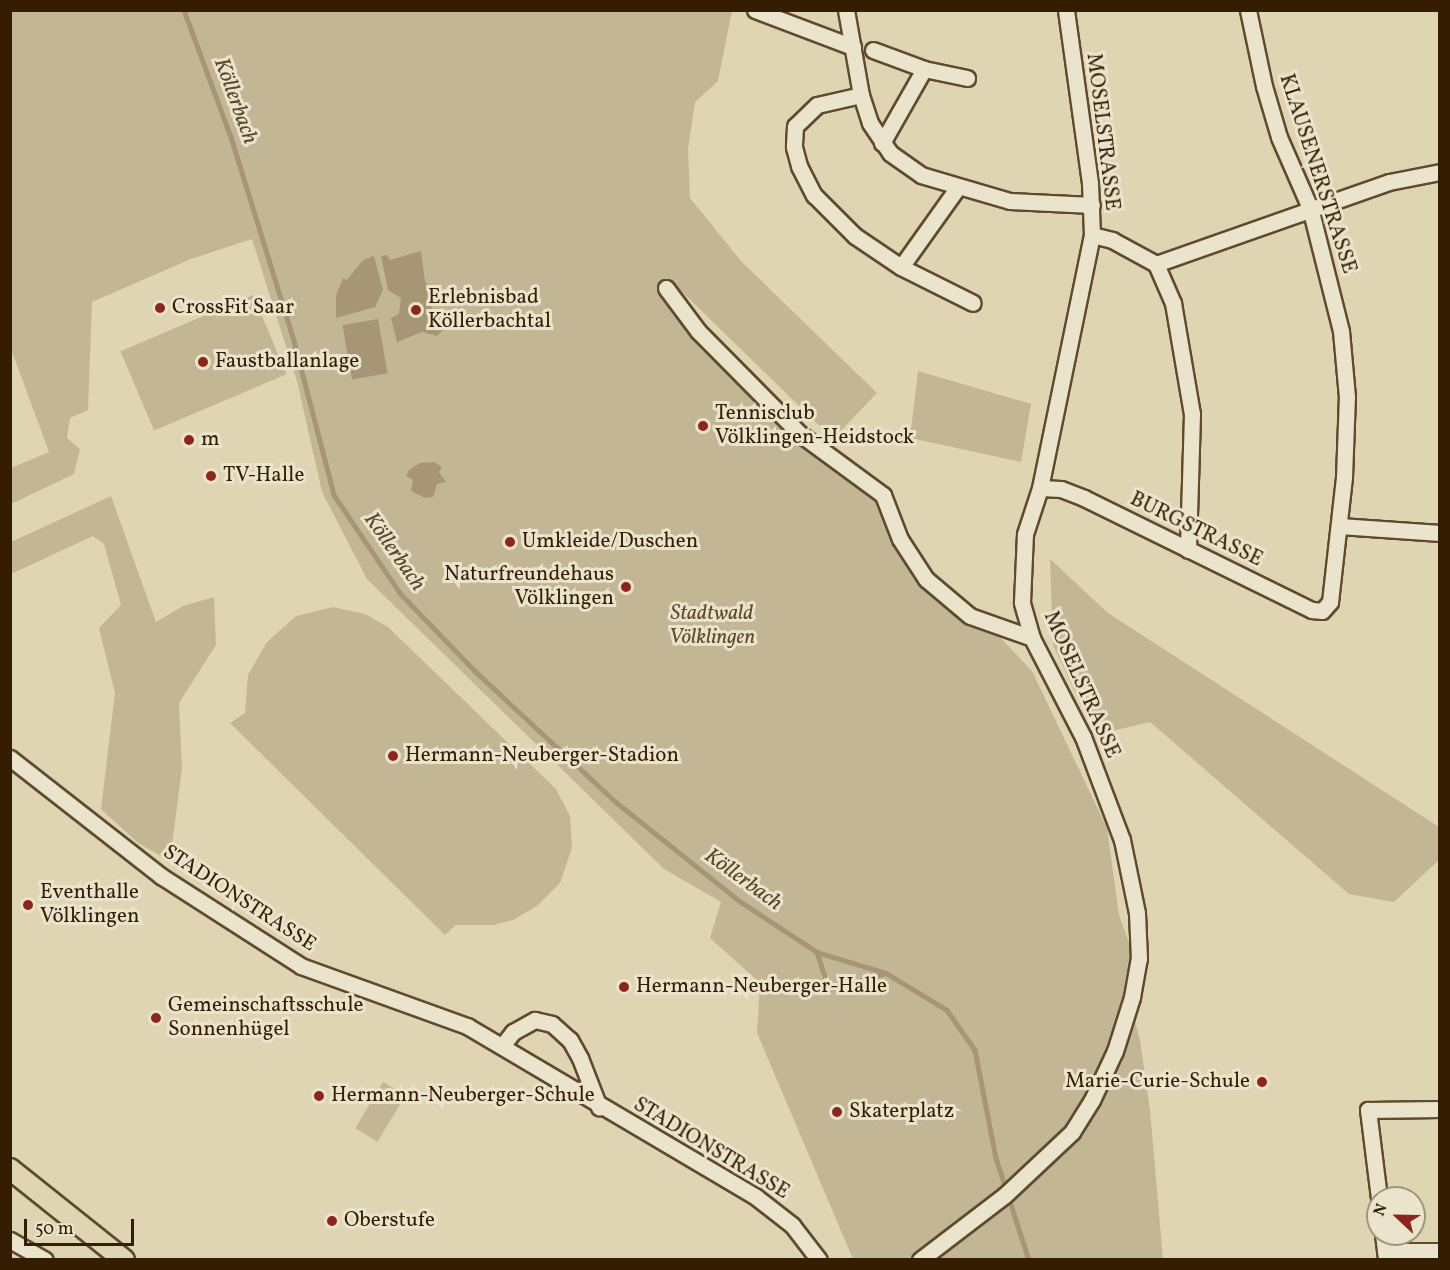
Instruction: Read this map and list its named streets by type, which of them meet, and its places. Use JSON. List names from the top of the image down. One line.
{"streets":{"street":["MOSELSTRASSE","KLAUSENERSTRASSE","BURGSTRASSE","STADIONSTRASSE"]},"crossings":[["MOSELSTRASSE","BURGSTRASSE"],["KLAUSENERSTRASSE","BURGSTRASSE"]],"water":["Köllerbach"],"parks":["Stadtwald Völklingen"],"places":["CrossFit Saar","Erlebnisbad Köllerbachtal","Faustballanlage","Tennisclub Völklingen-Heidstock","m","TV-Halle","Umkleide/Duschen","Naturfreundehaus Völklingen","Hermann-Neuberger-Stadion","Eventhalle Völklingen","Hermann-Neuberger-Halle","Gemeinschaftsschule Sonnenhügel","Marie-Curie-Schule","Hermann-Neuberger-Schule","Skaterplatz","Oberstufe"],"scale_bar":"50 m","north":"left"}
